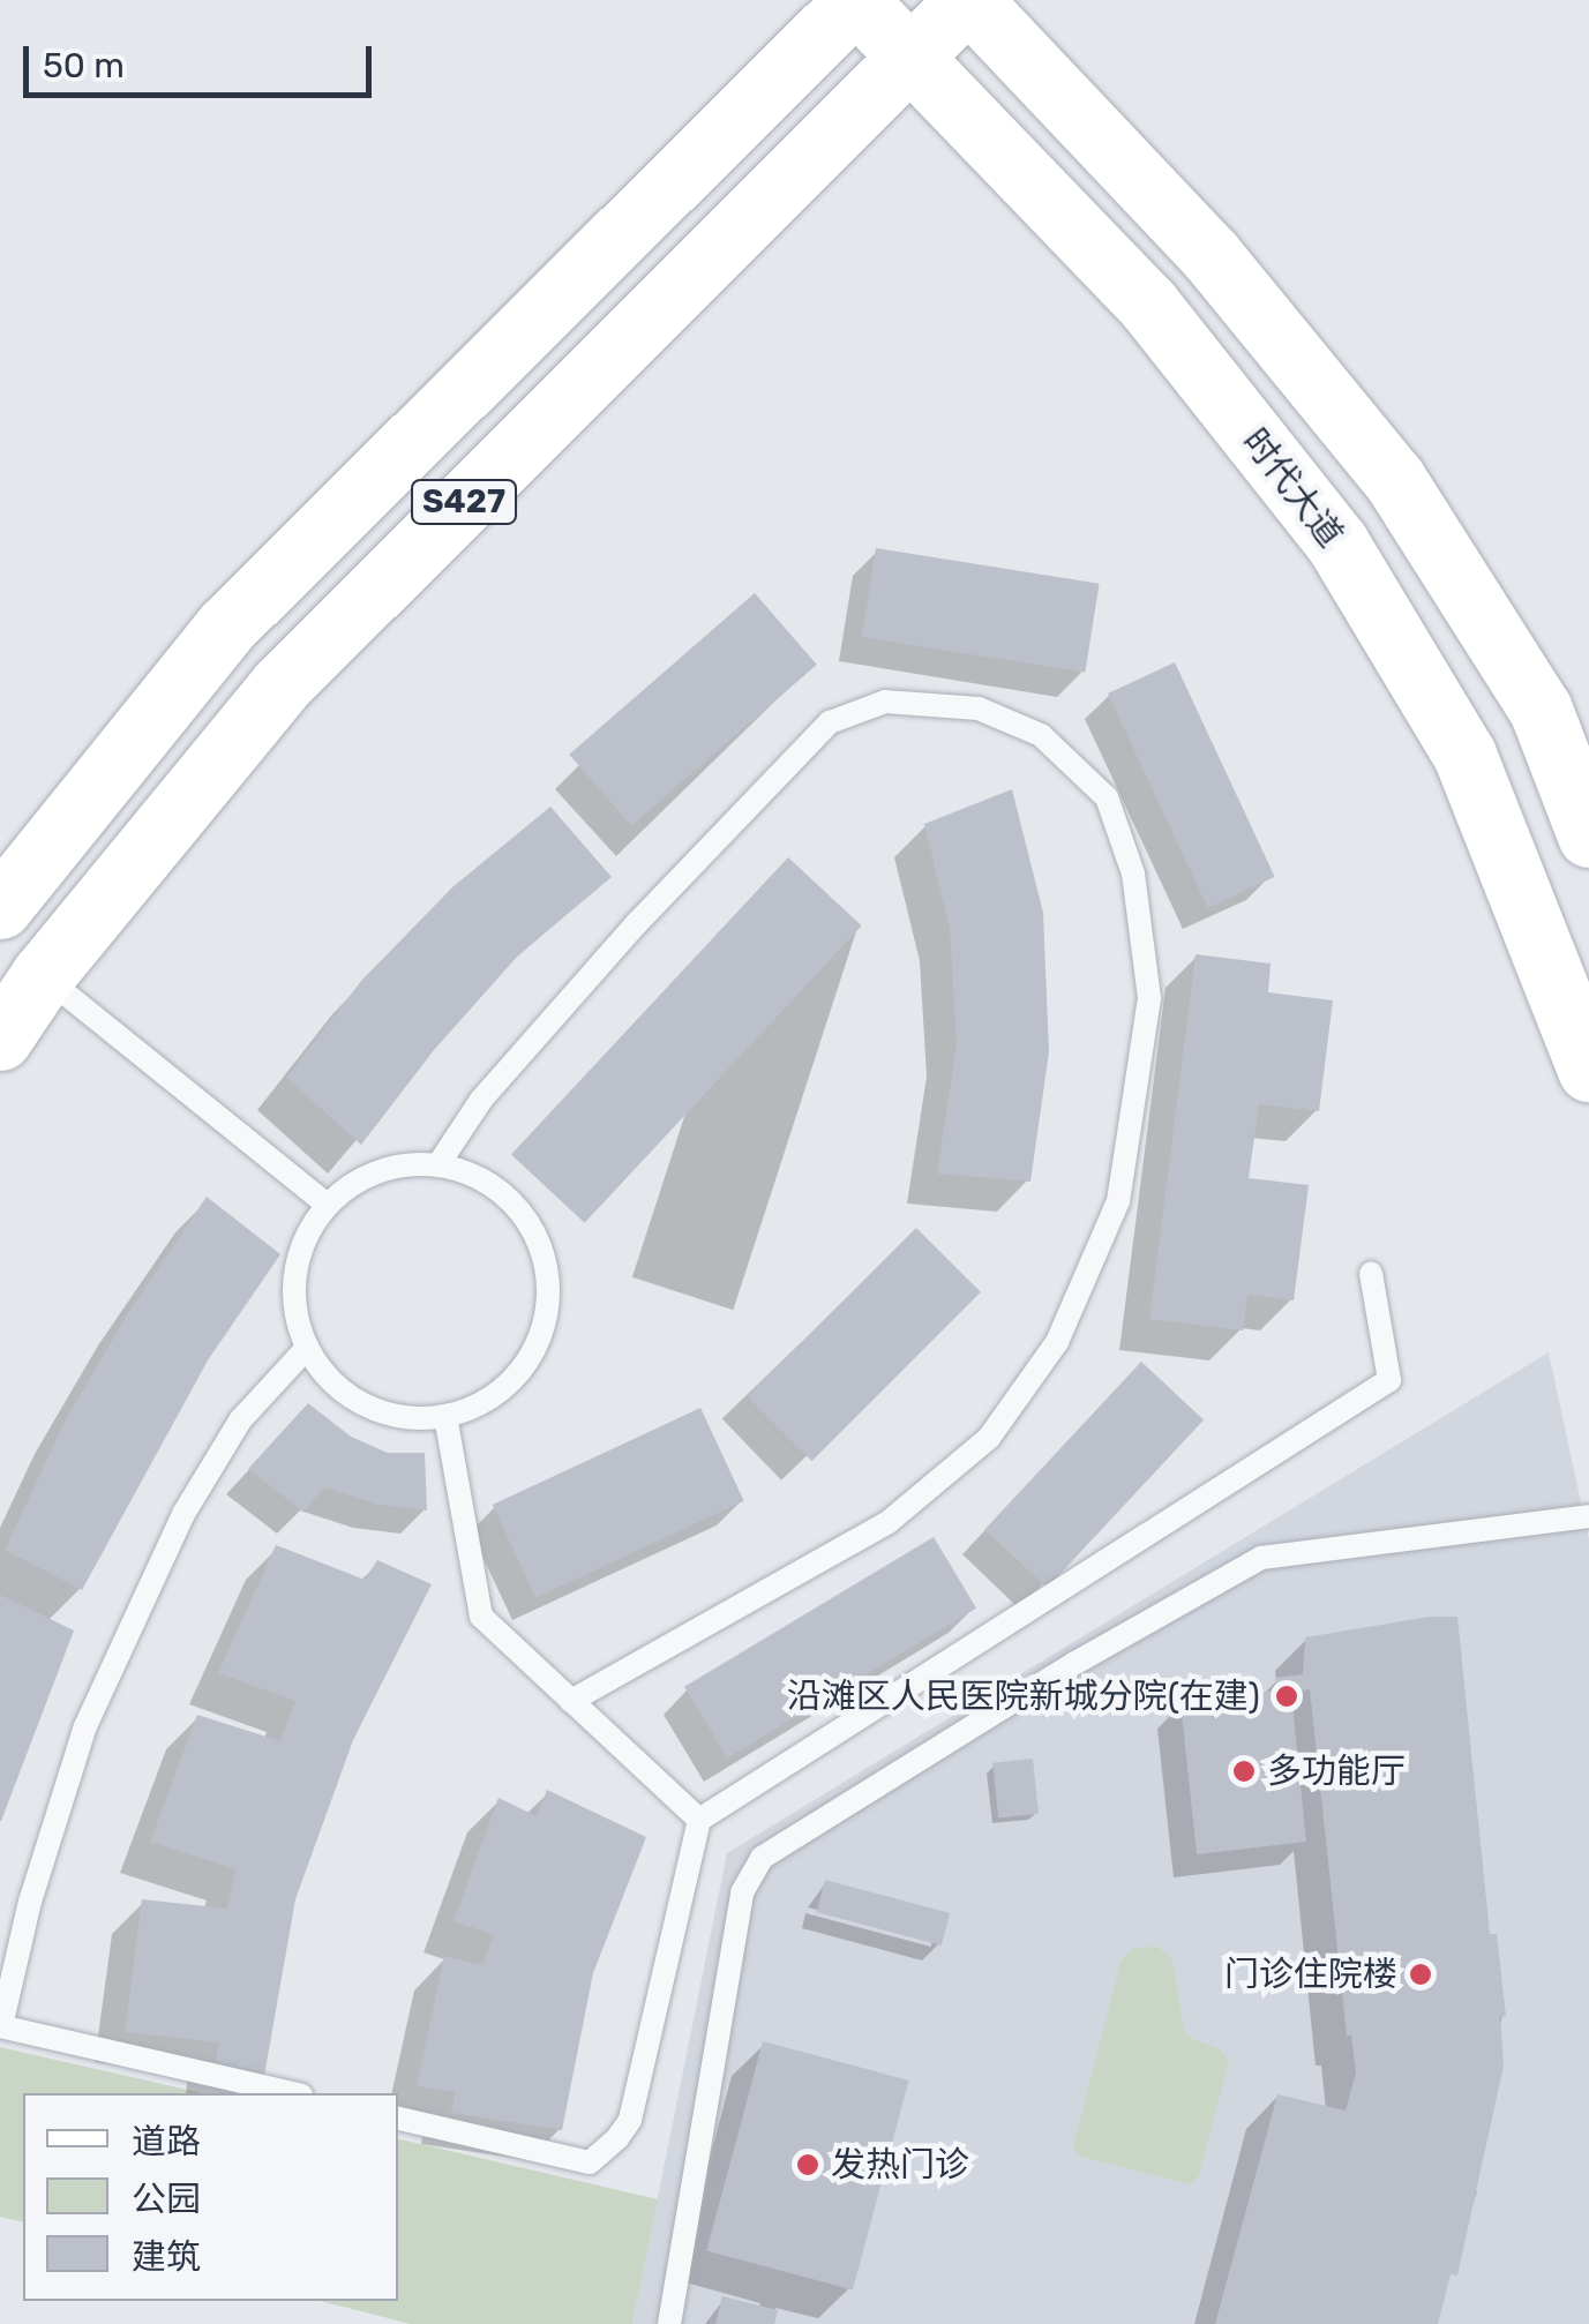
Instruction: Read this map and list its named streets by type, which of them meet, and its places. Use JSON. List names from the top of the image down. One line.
{"streets":{"main road":["时代大道","S427"]},"crossings":[["时代大道","S427"]],"places":["沿滩区人民医院新城分院(在建)","多功能厅","门诊住院楼","发热门诊"],"legend":["道路","公园","建筑"],"scale_bar":"50 m"}
